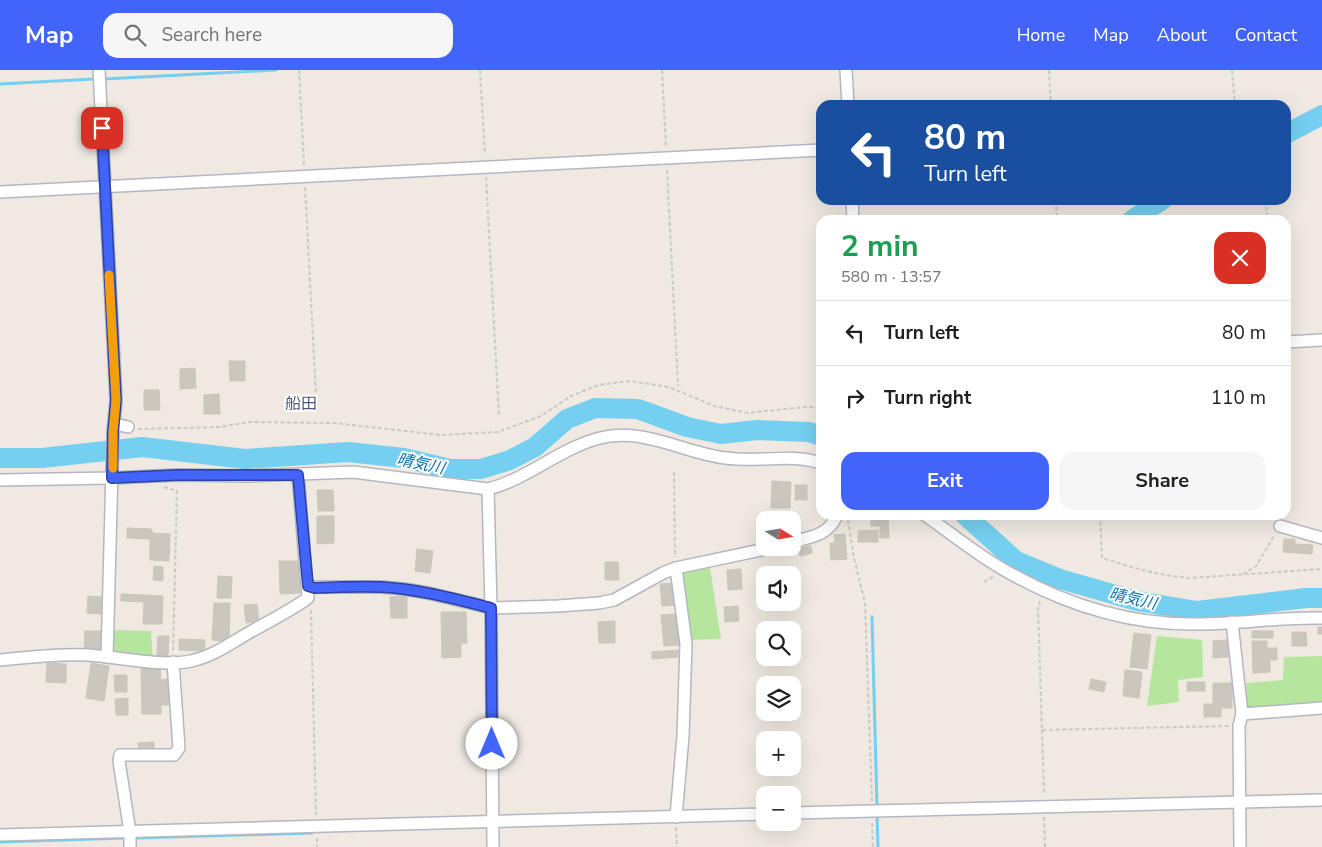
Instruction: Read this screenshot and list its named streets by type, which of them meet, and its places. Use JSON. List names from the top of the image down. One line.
{"districts":["船田"],"water":["晴気川"],"north":"right","page":{"header":"Map","search":"Search here","nav":["Home","Map","About","Contact"],"turn":["80 m","Turn left"],"heading":["2 min","580 m · 13:57"],"list":[{"name":"Turn left","value":"80 m"},{"name":"Turn right","value":"110 m"}],"buttons":["Exit","Share"],"map_buttons":["+","−"]}}
